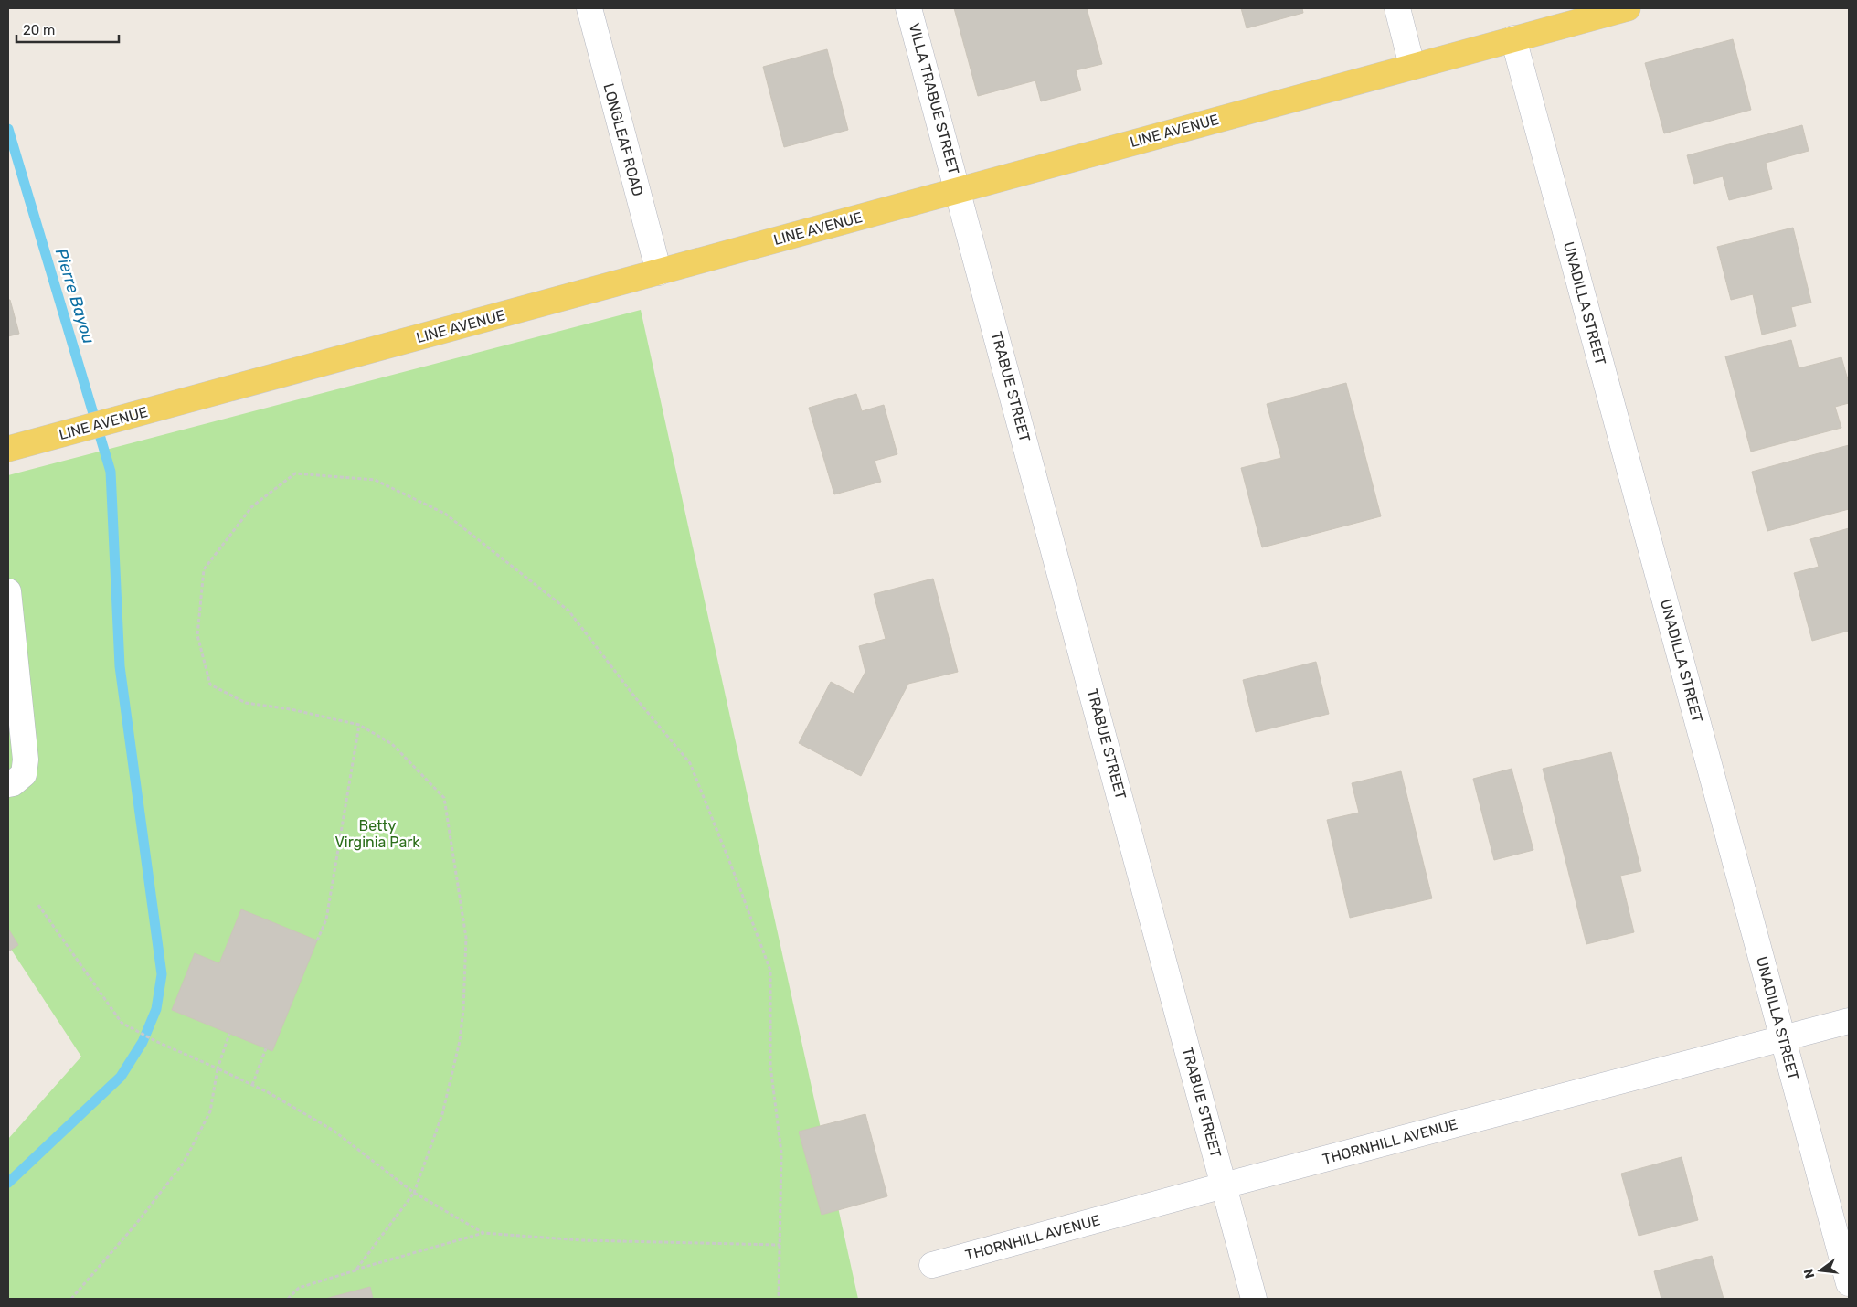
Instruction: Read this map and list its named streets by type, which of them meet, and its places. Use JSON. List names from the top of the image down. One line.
{"streets":{"main road":["LINE AVENUE"],"street":["VILLA TRABUE STREET","LONGLEAF ROAD","UNADILLA STREET","TRABUE STREET","THORNHILL AVENUE"]},"crossings":[["VILLA TRABUE STREET","LINE AVENUE"],["VILLA TRABUE STREET","TRABUE STREET"],["LINE AVENUE","LONGLEAF ROAD"],["LINE AVENUE","UNADILLA STREET"],["LINE AVENUE","TRABUE STREET"],["UNADILLA STREET","THORNHILL AVENUE"],["TRABUE STREET","THORNHILL AVENUE"]],"water":["Pierre Bayou"],"parks":["Betty Virginia Park"],"scale_bar":"20 m","north":"left"}
